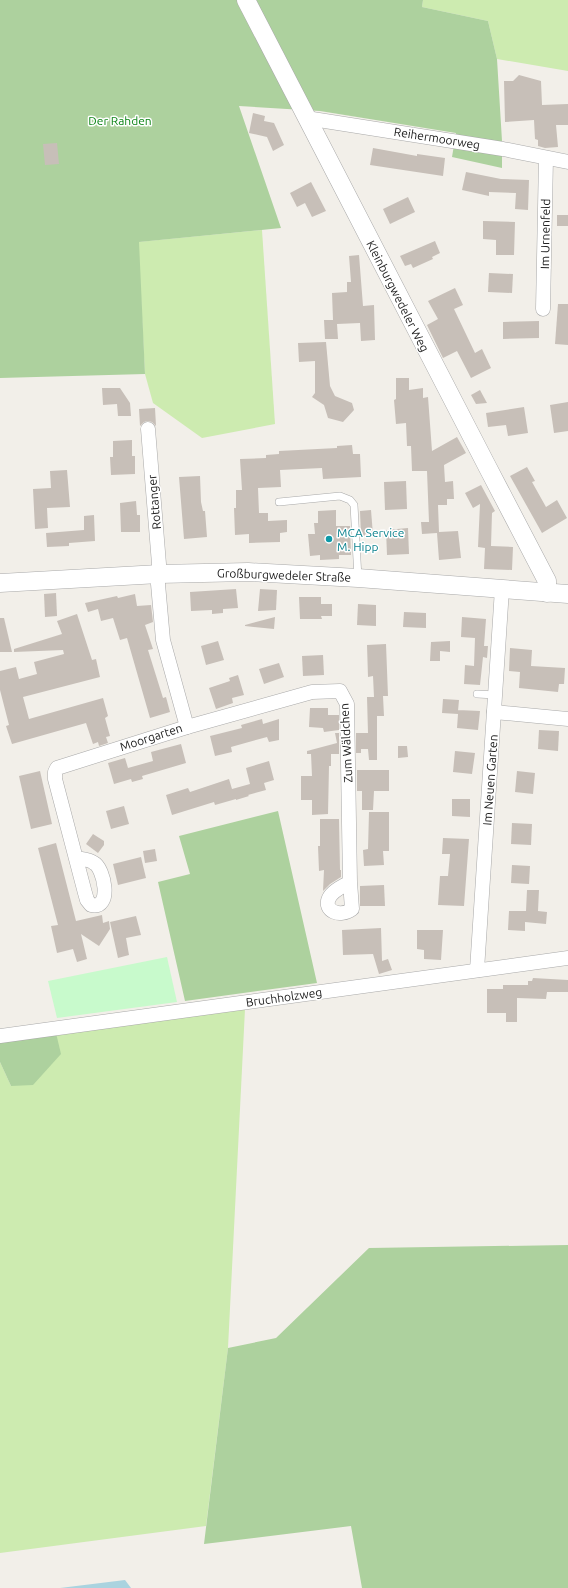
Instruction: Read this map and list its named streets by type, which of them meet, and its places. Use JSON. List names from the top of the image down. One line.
{"streets":{"street":["Reihermoorweg","Im Urnenfeld","Kleinburgwedeler Weg","Rottanger","Großburgwedeler Straße","Moorgarten","Zum Wäldchen","Im Neuen Garten","Bruchholzweg"]},"crossings":[["Reihermoorweg","Im Urnenfeld"],["Reihermoorweg","Kleinburgwedeler Weg"],["Kleinburgwedeler Weg","Großburgwedeler Straße"],["Rottanger","Großburgwedeler Straße"],["Rottanger","Moorgarten"],["Großburgwedeler Straße","Moorgarten"],["Großburgwedeler Straße","Im Neuen Garten"],["Moorgarten","Zum Wäldchen"],["Im Neuen Garten","Bruchholzweg"]],"parks":["Der Rahden"],"places":["MCA Service M. Hipp"]}
